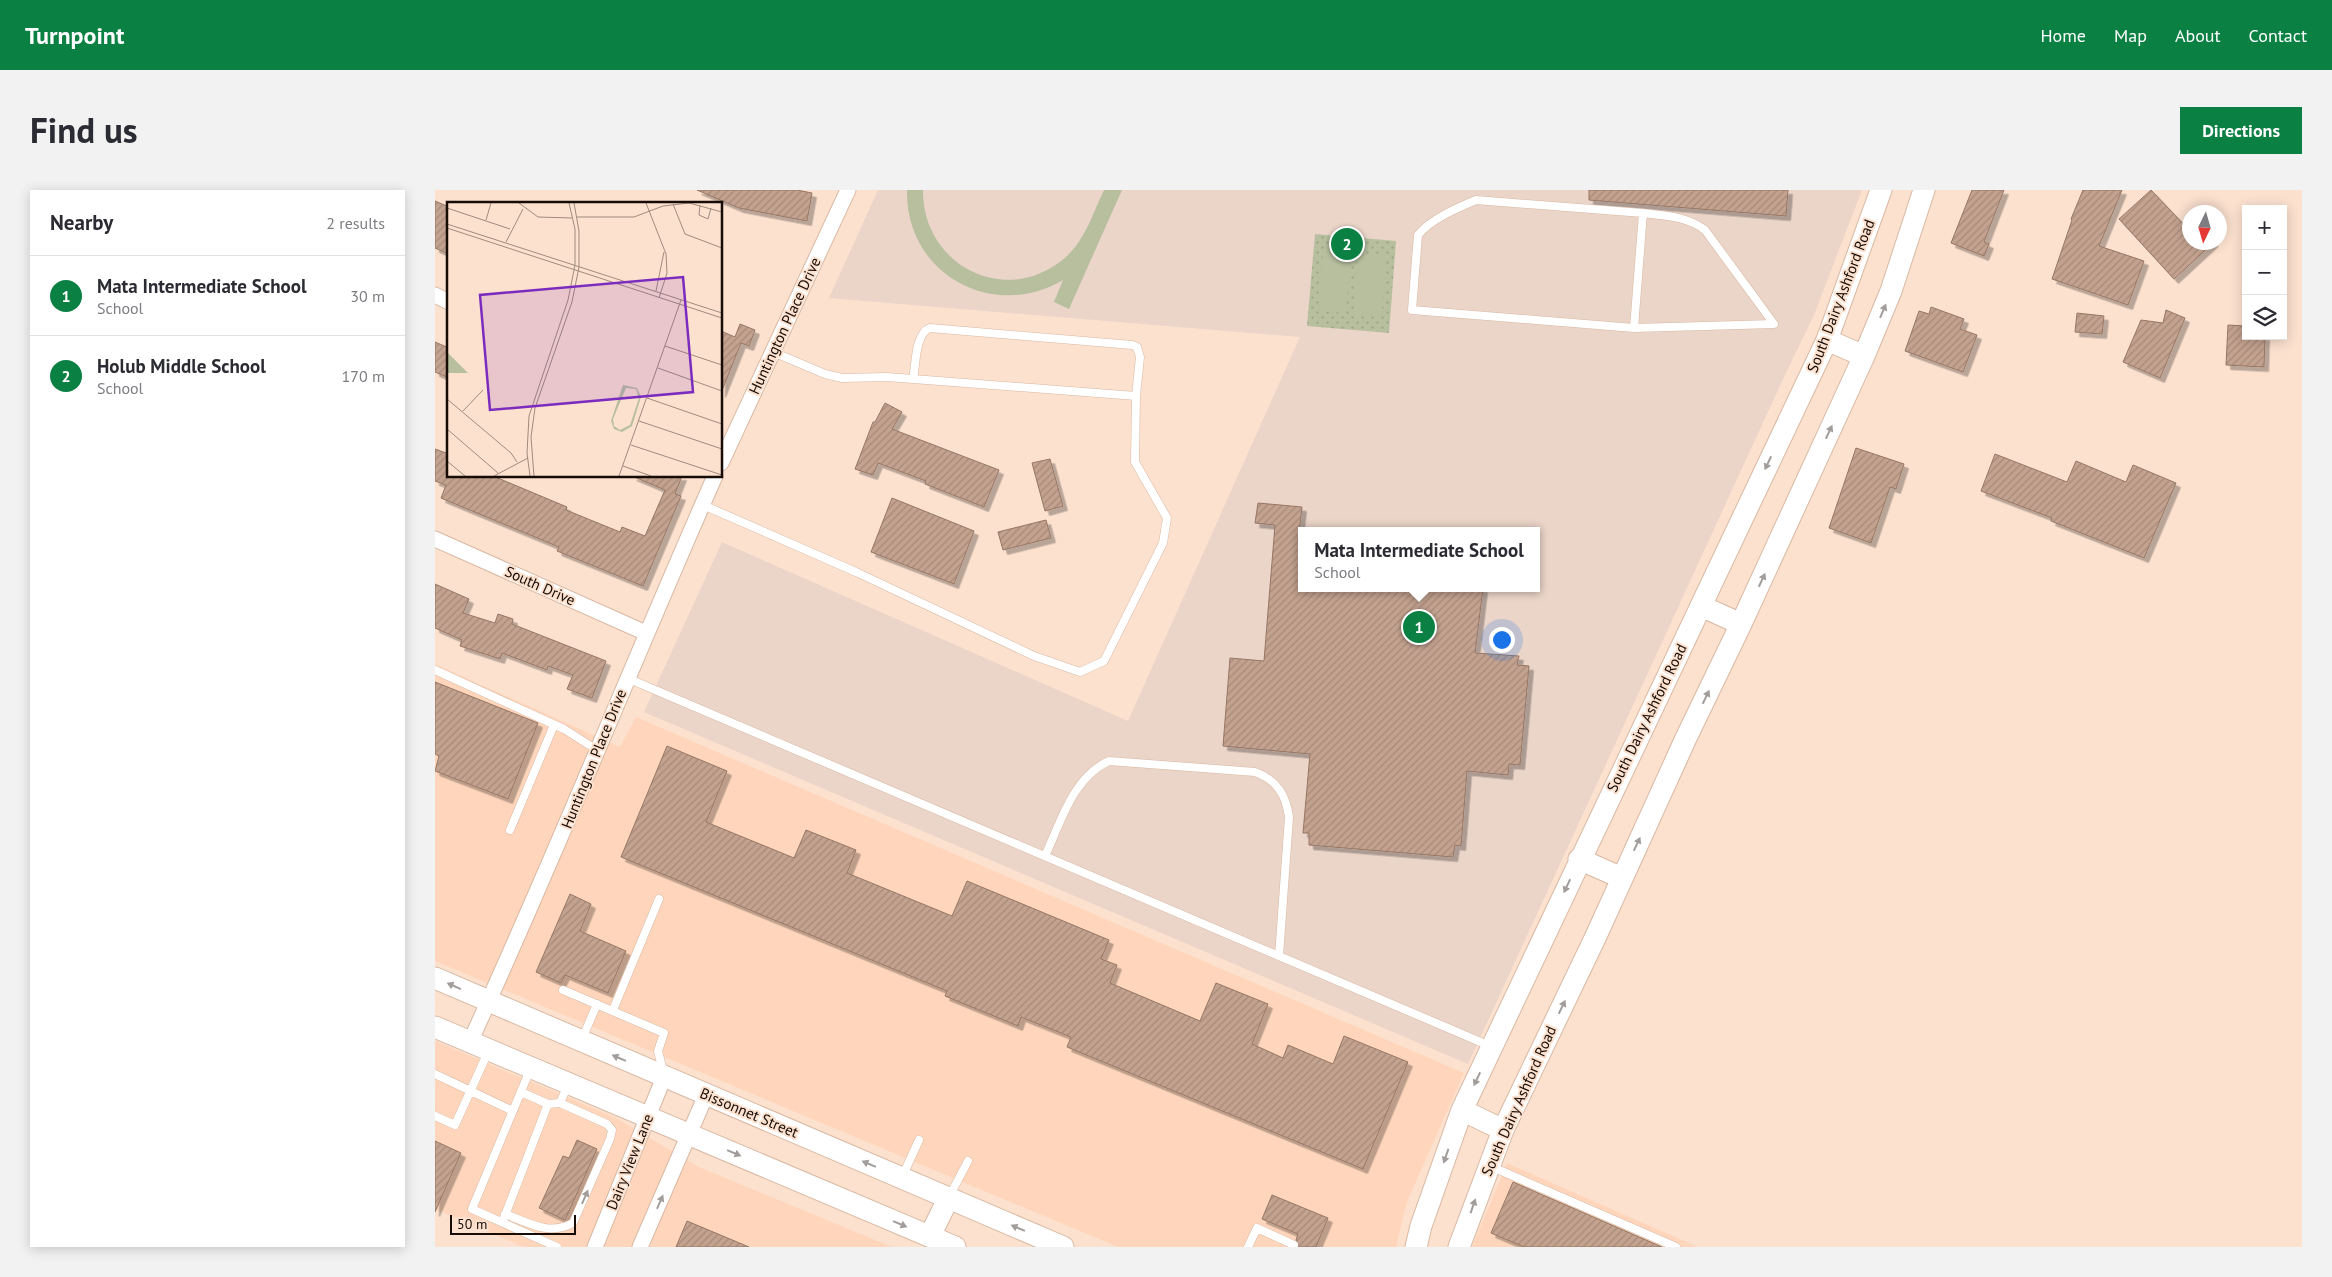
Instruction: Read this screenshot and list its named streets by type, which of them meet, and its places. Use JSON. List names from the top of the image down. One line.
{"streets":{"main road":["South Dairy Ashford Road","Bissonnet Street"],"street":["Huntington Place Drive","South Drive","Dairy View Lane"]},"crossings":[["Huntington Place Drive","South Drive"],["Huntington Place Drive","Bissonnet Street"],["Bissonnet Street","Dairy View Lane"]],"scale_bar":"50 m","north":"bottom","page":{"header":"Turnpoint","nav":["Home","Map","About","Contact"],"title":"Find us","buttons":"Directions","heading":["Nearby","2 results"],"map_buttons":["+","−"],"pins":["2","1"],"list":[{"mark":"1","name":"Mata Intermediate School","note":"School","value":"30 m"},{"mark":"2","name":"Holub Middle School","note":"School","value":"170 m"}],"popup":["Mata Intermediate School","School"],"scale":"50 m"}}
